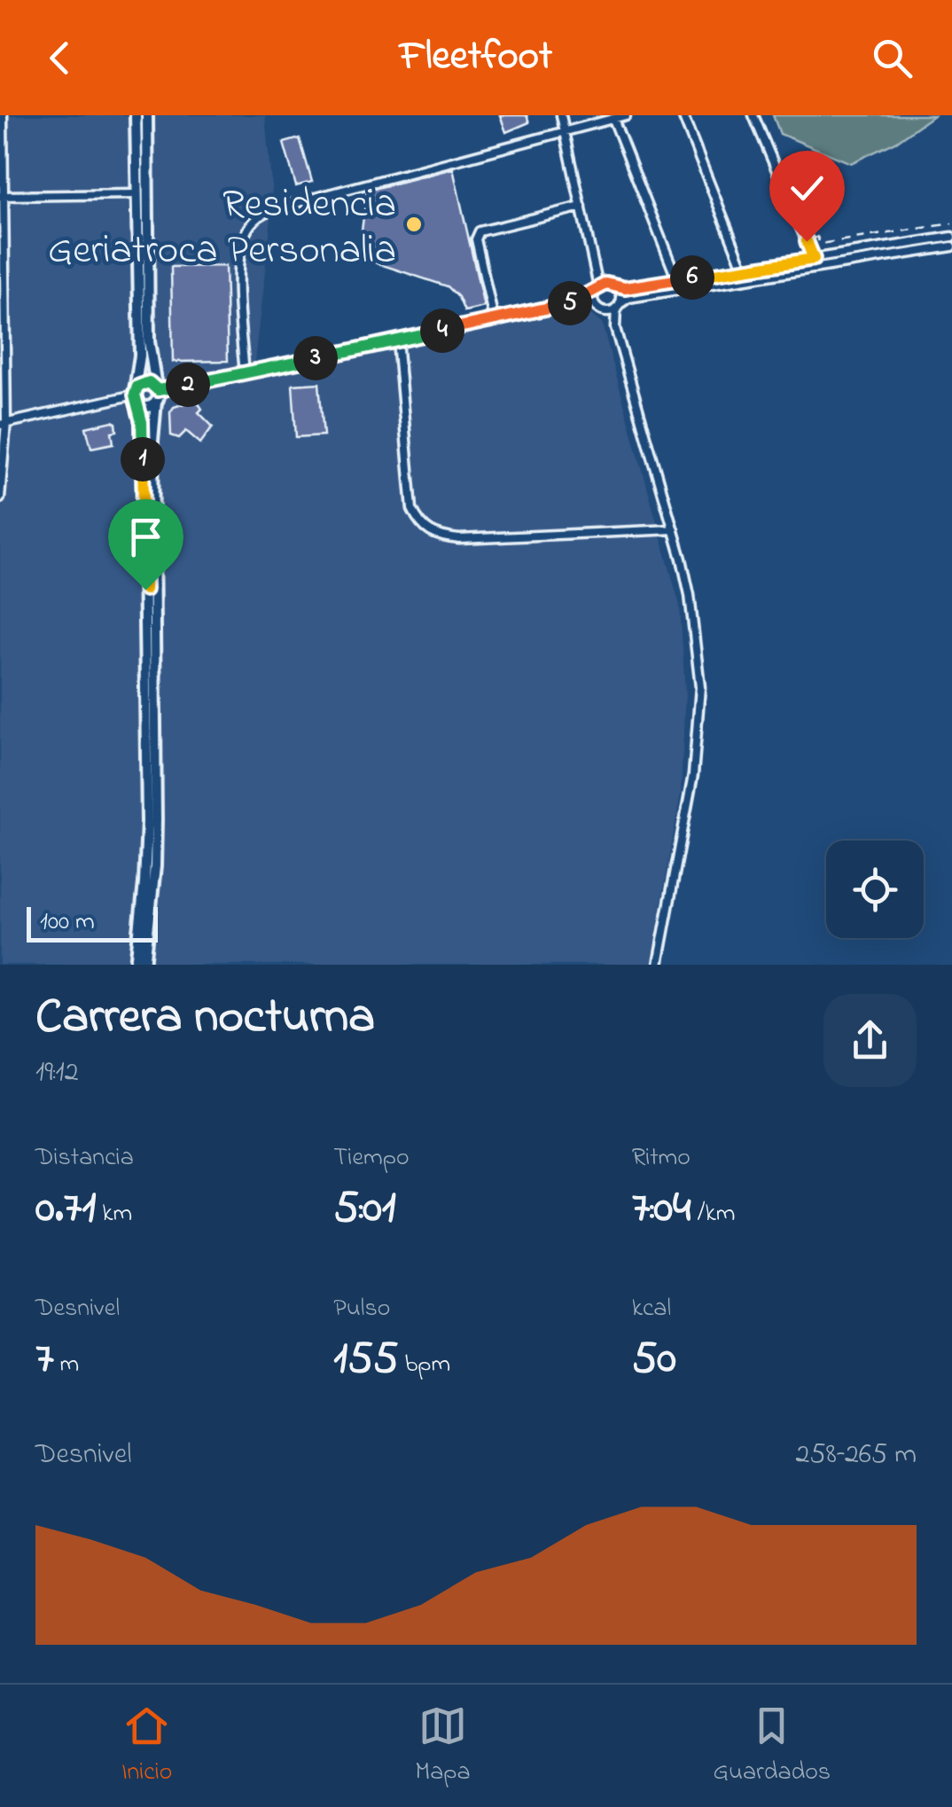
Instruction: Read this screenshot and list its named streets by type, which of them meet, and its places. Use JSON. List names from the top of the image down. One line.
{"places":["Residencia Geriatroca Personalia"],"scale_bar":"100 m","page":{"header":"Fleetfoot","pins":["6","5","4","3","2","1"],"scale":"100 m","heading":["Carrera nocturna","19:12"],"stats":[["Distancia","0.71 km"],["Tiempo","5:01"],["Ritmo","7:04 /km"],["Desnivel","7 m"],["Pulso","155 bpm"],["kcal","50"]],"chart":["Desnivel","258–265 m"],"tabs":["Inicio","Mapa","Guardados"]}}
